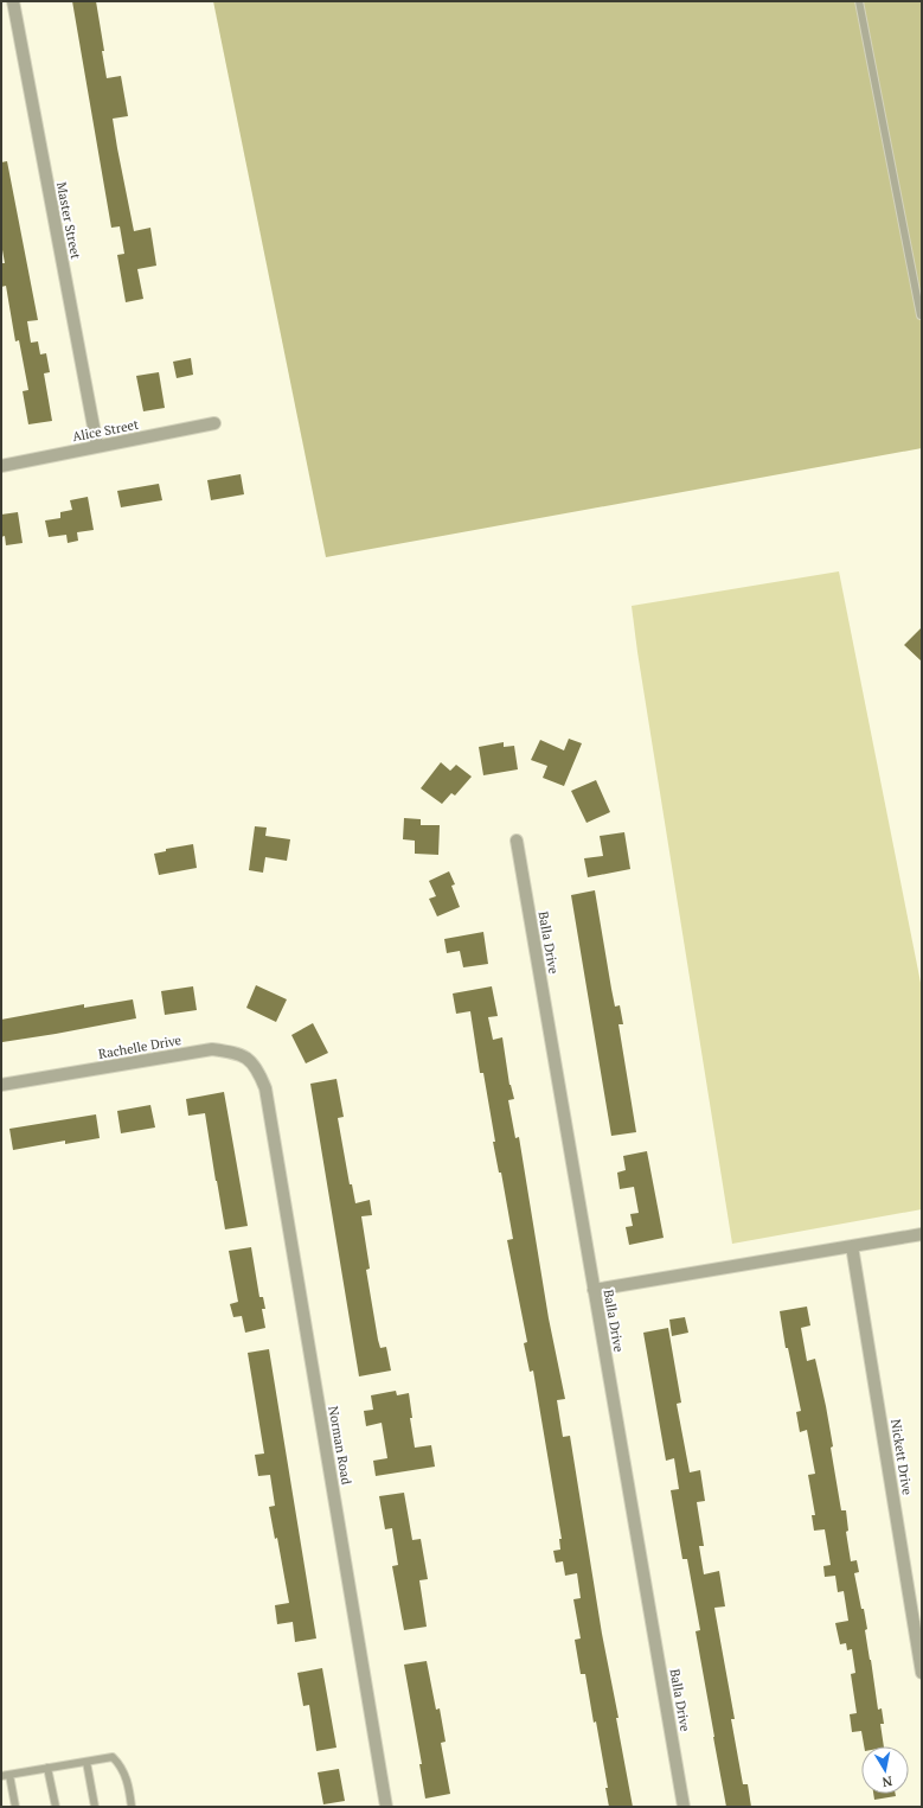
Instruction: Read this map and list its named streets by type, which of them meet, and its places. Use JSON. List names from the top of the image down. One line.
{"streets":{"street":["Master Street","Alice Street","Balla Drive","Rachelle Drive","Norman Road","Nickett Drive"]},"crossings":[["Master Street","Alice Street"],["Rachelle Drive","Norman Road"]],"north":"bottom"}
